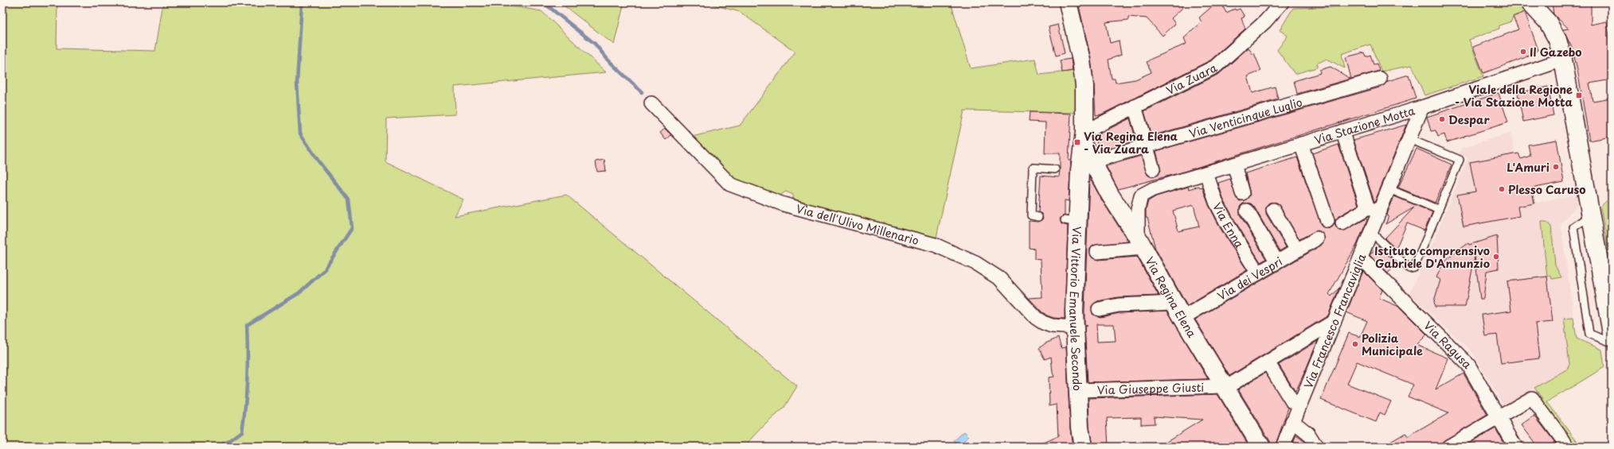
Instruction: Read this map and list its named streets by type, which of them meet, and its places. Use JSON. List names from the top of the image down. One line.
{"streets":{"street":["Via Zuara","Via Venticinque Luglio","Via Stazione Motta","Via dell'Ulivo Millenario","Via Enna","Via dei Vespri","Via Regina Elena","Via Vittorio Emanuele Secondo","Via Francesco Francaviglia","Via Ragusa","Via Giuseppe Giusti"]},"crossings":[["Via Zuara","Via Regina Elena"],["Via Zuara","Via Vittorio Emanuele Secondo"],["Via Venticinque Luglio","Via Regina Elena"],["Via Stazione Motta","Via Enna"],["Via Stazione Motta","Via Regina Elena"],["Via Stazione Motta","Via Francesco Francaviglia"],["Via dell'Ulivo Millenario","Via Vittorio Emanuele Secondo"],["Via Enna","Via dei Vespri"],["Via dei Vespri","Via Regina Elena"],["Via Regina Elena","Via Vittorio Emanuele Secondo"],["Via Regina Elena","Via Giuseppe Giusti"],["Via Vittorio Emanuele Secondo","Via Giuseppe Giusti"],["Via Francesco Francaviglia","Via Ragusa"]],"places":{"other":["Il Gazebo","Despar","L'Amuri","Plesso Caruso","Istituto comprensivo Gabriele D'Annunzio","Polizia Municipale"],"transit":["Viale della Regione - Via Stazione Motta","Via Regina Elena - Via Zuara"]}}
